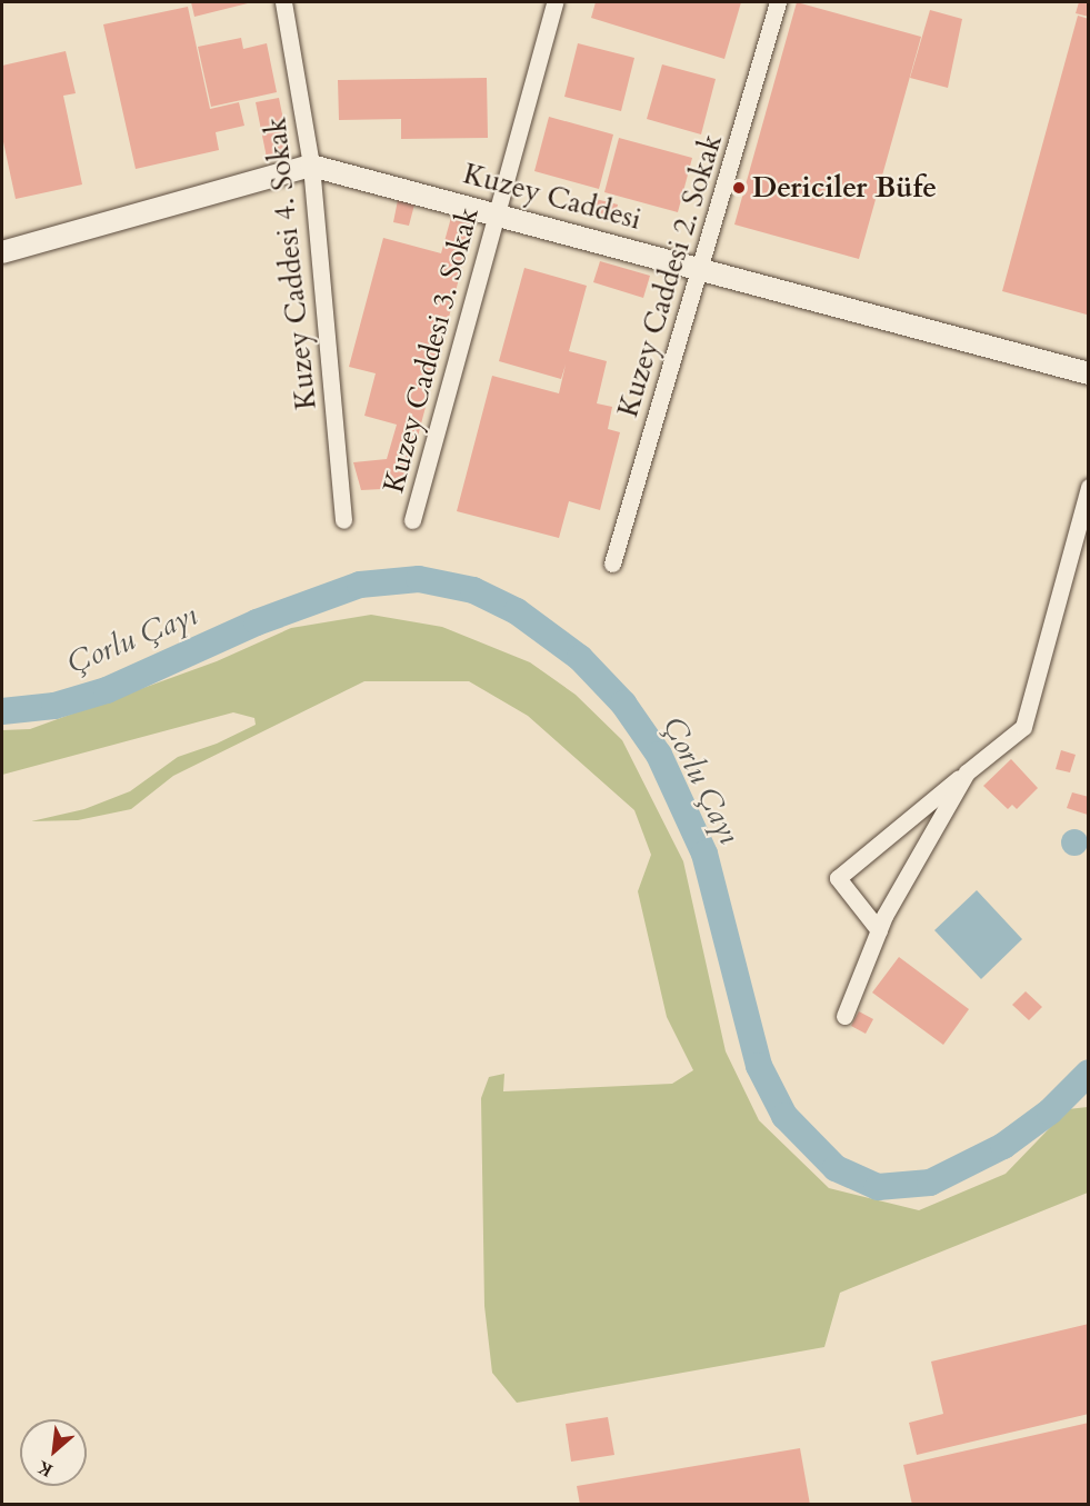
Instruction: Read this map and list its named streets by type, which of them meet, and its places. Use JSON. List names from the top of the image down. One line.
{"streets":{"street":["Kuzey Caddesi","Kuzey Caddesi 4. Sokak","Kuzey Caddesi 2. Sokak","Kuzey Caddesi 3. Sokak"]},"crossings":[["Kuzey Caddesi","Kuzey Caddesi 4. Sokak"],["Kuzey Caddesi","Kuzey Caddesi 2. Sokak"],["Kuzey Caddesi","Kuzey Caddesi 3. Sokak"]],"water":["Çorlu Çayı"],"places":["Dericiler Büfe"],"north":"bottom left"}
